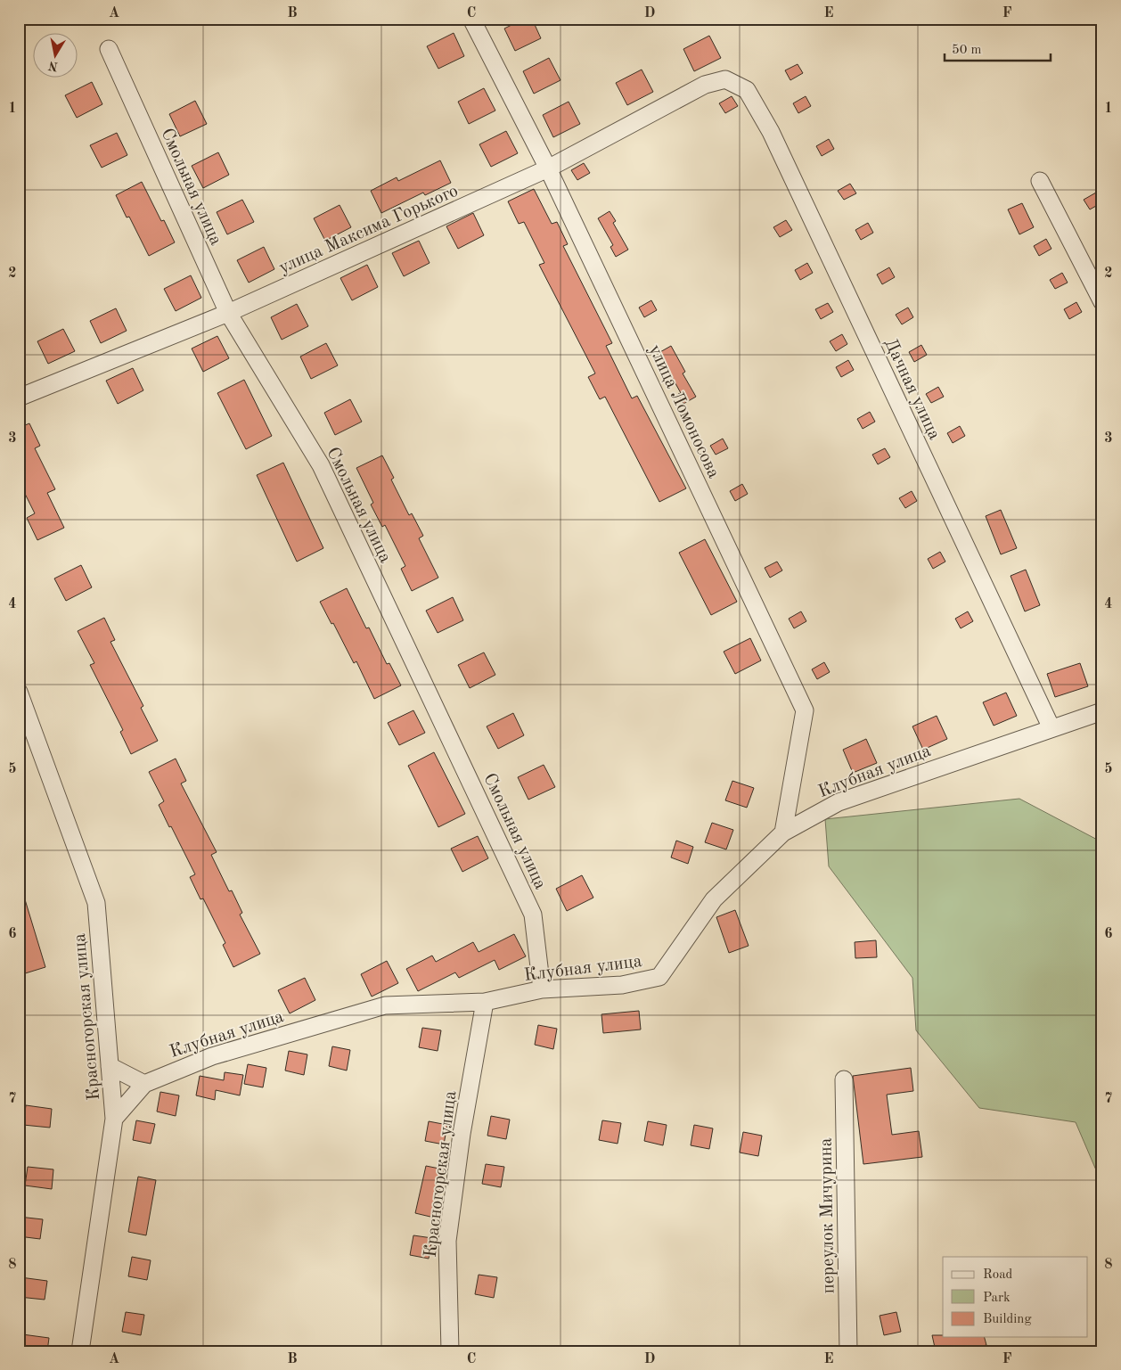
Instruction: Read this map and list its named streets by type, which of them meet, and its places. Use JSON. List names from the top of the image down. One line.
{"streets":{"street":["Смольная улица","улица Максима Горького","Дачная улица","улица Ломоносова","Клубная улица","Красногорская улица","переулок Мичурина"]},"crossings":[["Смольная улица","улица Максима Горького"],["Смольная улица","Клубная улица"],["улица Максима Горького","Дачная улица"],["улица Максима Горького","улица Ломоносова"],["Дачная улица","Клубная улица"],["улица Ломоносова","Клубная улица"],["Клубная улица","Красногорская улица"]],"legend":["Road","Park","Building"],"scale_bar":"50 m","north":"bottom","grid":{"columns":["A","B","C","D","E","F"],"rows":["1","2","3","4","5","6","7","8"]}}
